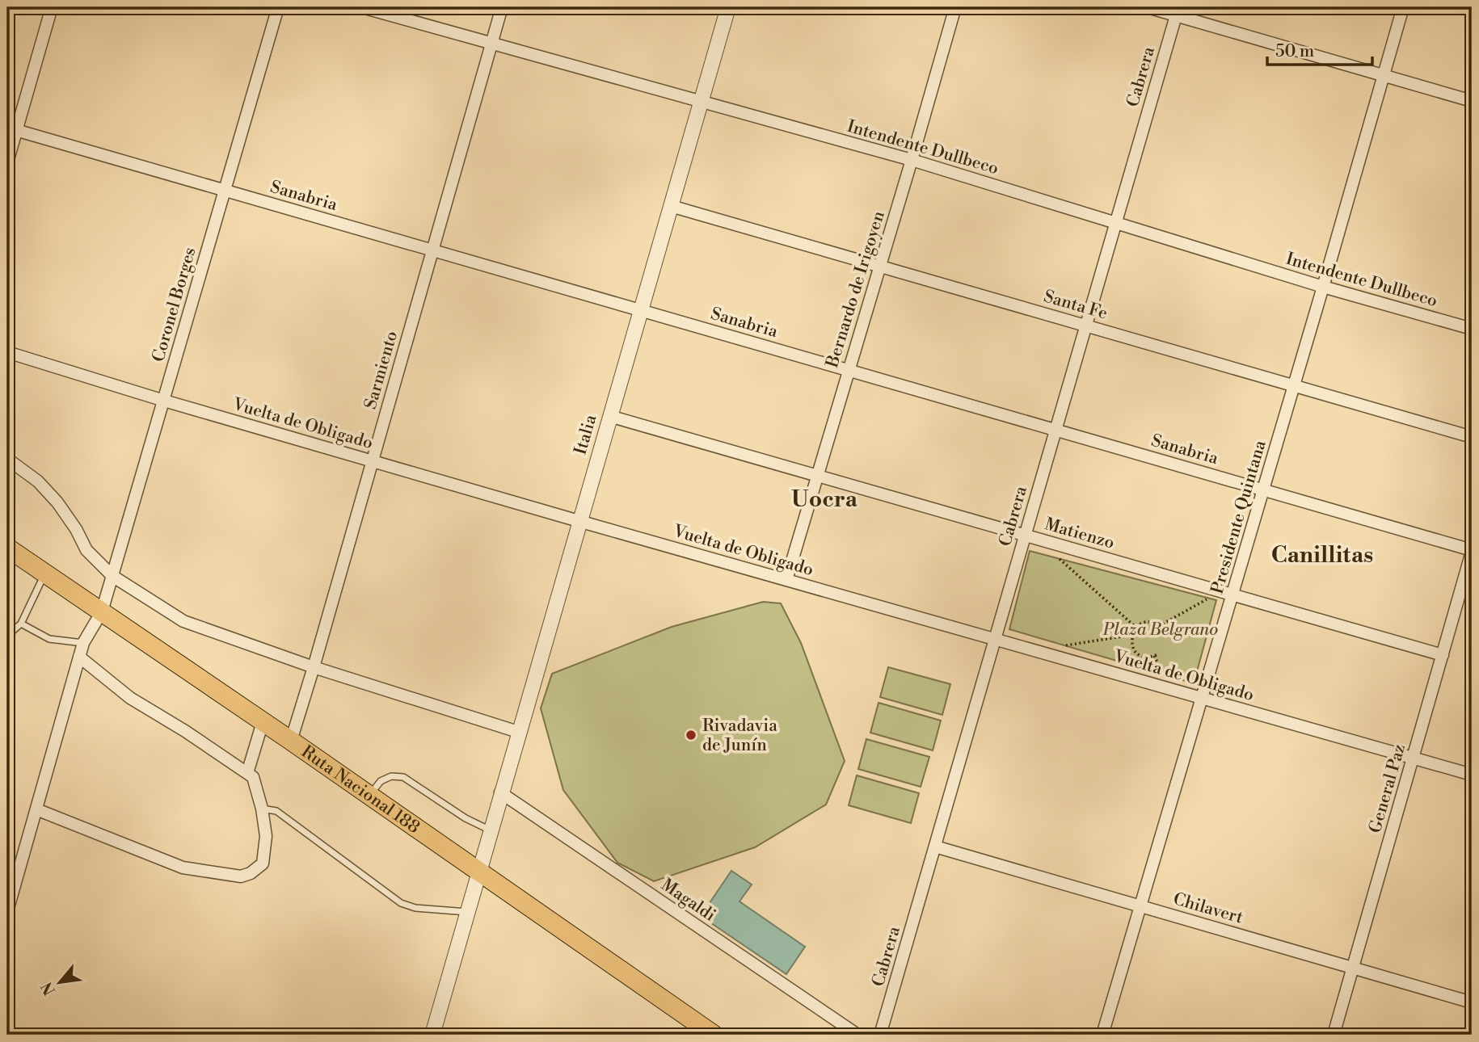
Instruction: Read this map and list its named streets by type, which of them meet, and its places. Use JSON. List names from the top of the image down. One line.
{"streets":{"highway":["Ruta Nacional 188"],"street":["Cabrera","Intendente Dullbeco","Sanabria","Bernardo de Irigoyen","Coronel Borges","Santa Fe","Sarmiento","Vuelta de Obligado","Italia","Presidente Quintana","Matienzo","General Paz","Magaldi","Chilavert"]},"crossings":[["Cabrera","Intendente Dullbeco"],["Cabrera","Sanabria"],["Cabrera","Santa Fe"],["Cabrera","Vuelta de Obligado"],["Cabrera","Matienzo"],["Cabrera","Chilavert"],["Intendente Dullbeco","Bernardo de Irigoyen"],["Intendente Dullbeco","Sarmiento"],["Intendente Dullbeco","Italia"],["Intendente Dullbeco","Presidente Quintana"],["Sanabria","Bernardo de Irigoyen"],["Sanabria","Coronel Borges"],["Sanabria","Sarmiento"],["Sanabria","Italia"],["Sanabria","Presidente Quintana"],["Sanabria","General Paz"],["Bernardo de Irigoyen","Santa Fe"],["Bernardo de Irigoyen","Vuelta de Obligado"],["Bernardo de Irigoyen","Matienzo"],["Coronel Borges","Vuelta de Obligado"],["Coronel Borges","Ruta Nacional 188"],["Santa Fe","Italia"],["Santa Fe","Presidente Quintana"],["Sarmiento","Vuelta de Obligado"],["Sarmiento","Ruta Nacional 188"],["Vuelta de Obligado","Italia"],["Vuelta de Obligado","Presidente Quintana"],["Vuelta de Obligado","General Paz"],["Italia","Matienzo"],["Italia","Ruta Nacional 188"],["Italia","Magaldi"],["Presidente Quintana","Matienzo"],["Presidente Quintana","Chilavert"],["Matienzo","General Paz"],["General Paz","Chilavert"]],"districts":["Uocra","Canillitas"],"parks":["Plaza Belgrano"],"places":["Rivadavia de Junín"],"scale_bar":"50 m","north":"bottom left"}
